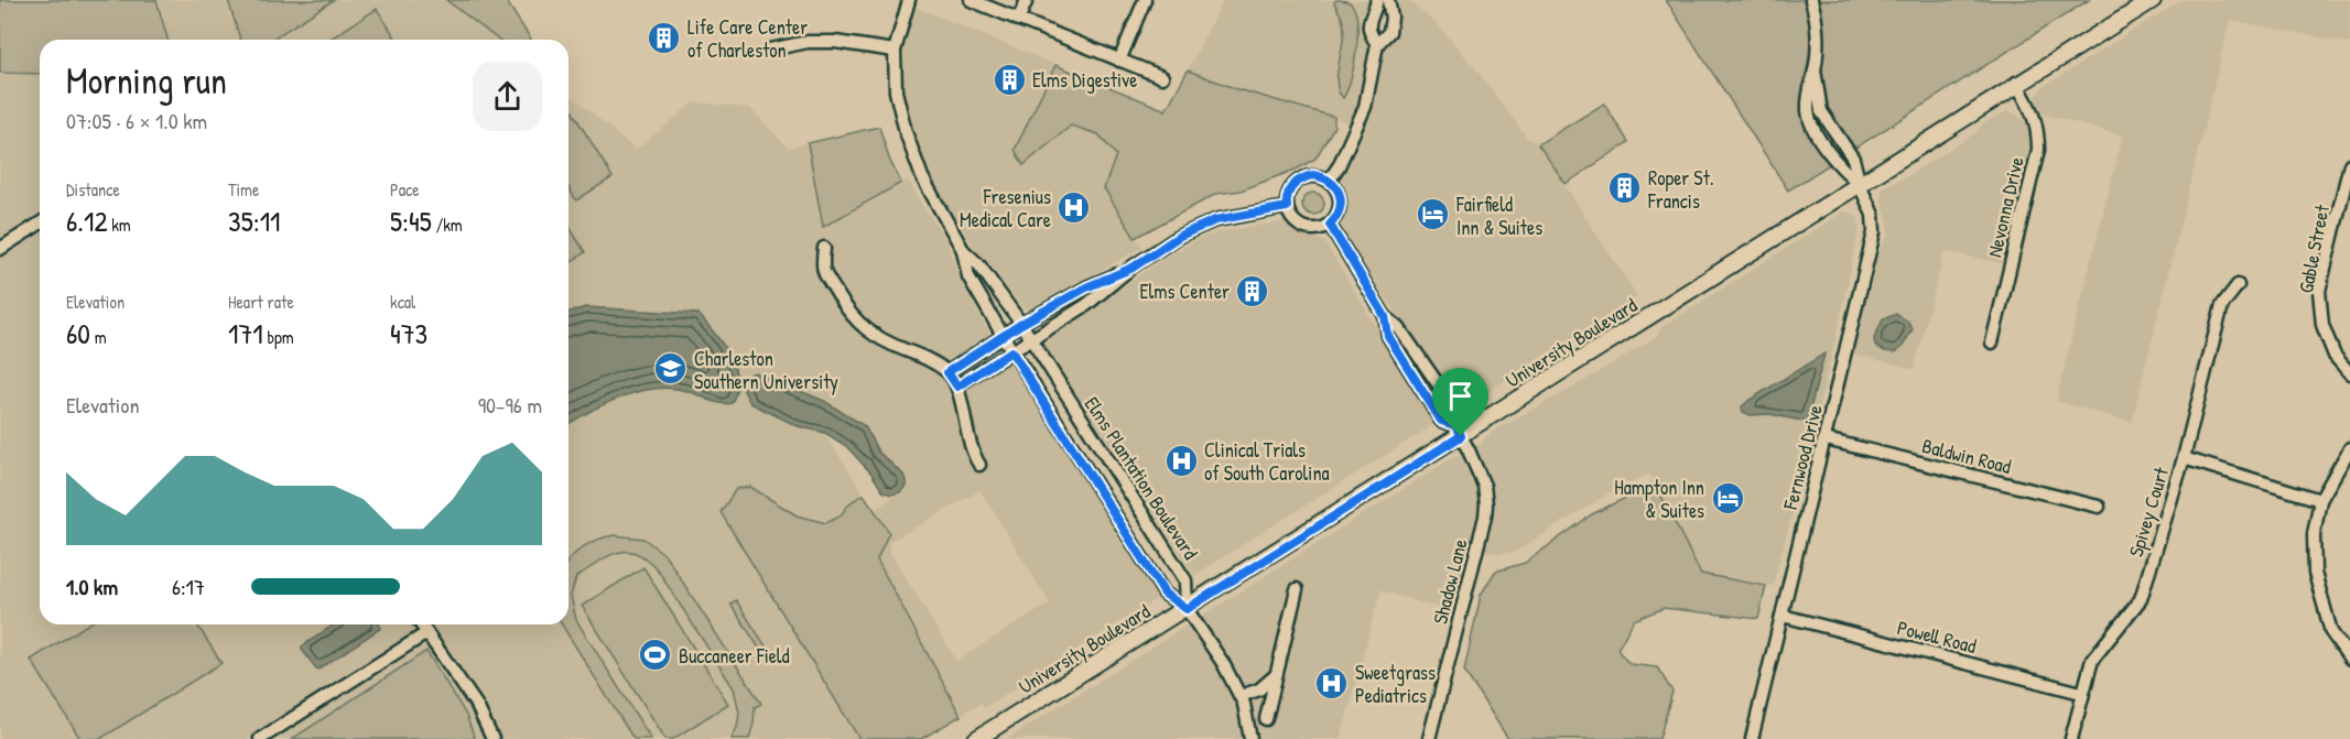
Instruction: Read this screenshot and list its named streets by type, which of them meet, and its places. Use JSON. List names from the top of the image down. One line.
{"streets":{"main road":["University Boulevard"],"street":["Nevonna Drive","Gable Street","Baldwin Road","Fernwood Drive","Elms Plantation Boulevard","Spivey Court","Shadow Lane","Powell Road"]},"crossings":[["Nevonna Drive","University Boulevard"],["University Boulevard","Fernwood Drive"],["University Boulevard","Elms Plantation Boulevard"],["University Boulevard","Shadow Lane"],["Baldwin Road","Fernwood Drive"],["Fernwood Drive","Powell Road"],["Spivey Court","Powell Road"]],"places":{"building":["Life Care Center of Charleston","Elms Digestive","Roper St. Francis","Elms Center"],"hospital":["Fresenius Medical Care","Clinical Trials of South Carolina","Sweetgrass Pediatrics"],"hotel":["Fairfield Inn & Suites","Hampton Inn & Suites"],"school or university":["Charleston Southern University"],"sports":["Buccaneer Field"]},"page":{"heading":["Morning run","07:05 · 6 × 1.0 km"],"stats":[["Distance","6.12 km"],["Time","35:11"],["Pace","5:45 /km"],["Elevation","60 m"],["Heart rate","171 bpm"],["kcal","473"]],"chart":["Elevation","90–96 m"],"list":[{"name":"1.0 km","note":"6:17"}]}}
